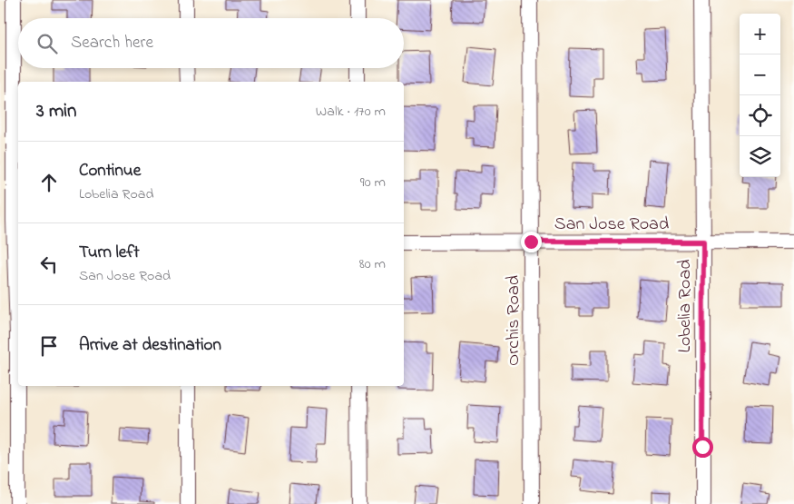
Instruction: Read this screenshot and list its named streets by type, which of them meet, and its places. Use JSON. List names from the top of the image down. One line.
{"streets":{"street":["San Jose Road","Lobelia Road","Orchis Road"]},"crossings":[["San Jose Road","Lobelia Road"],["San Jose Road","Orchis Road"]],"page":{"map_buttons":["+","−"],"search":"Search here","heading":["3 min","Walk · 170 m"],"list":[["Continue","Lobelia Road","90 m"],["Turn left","San Jose Road","80 m"],"Arrive at destination"]}}
